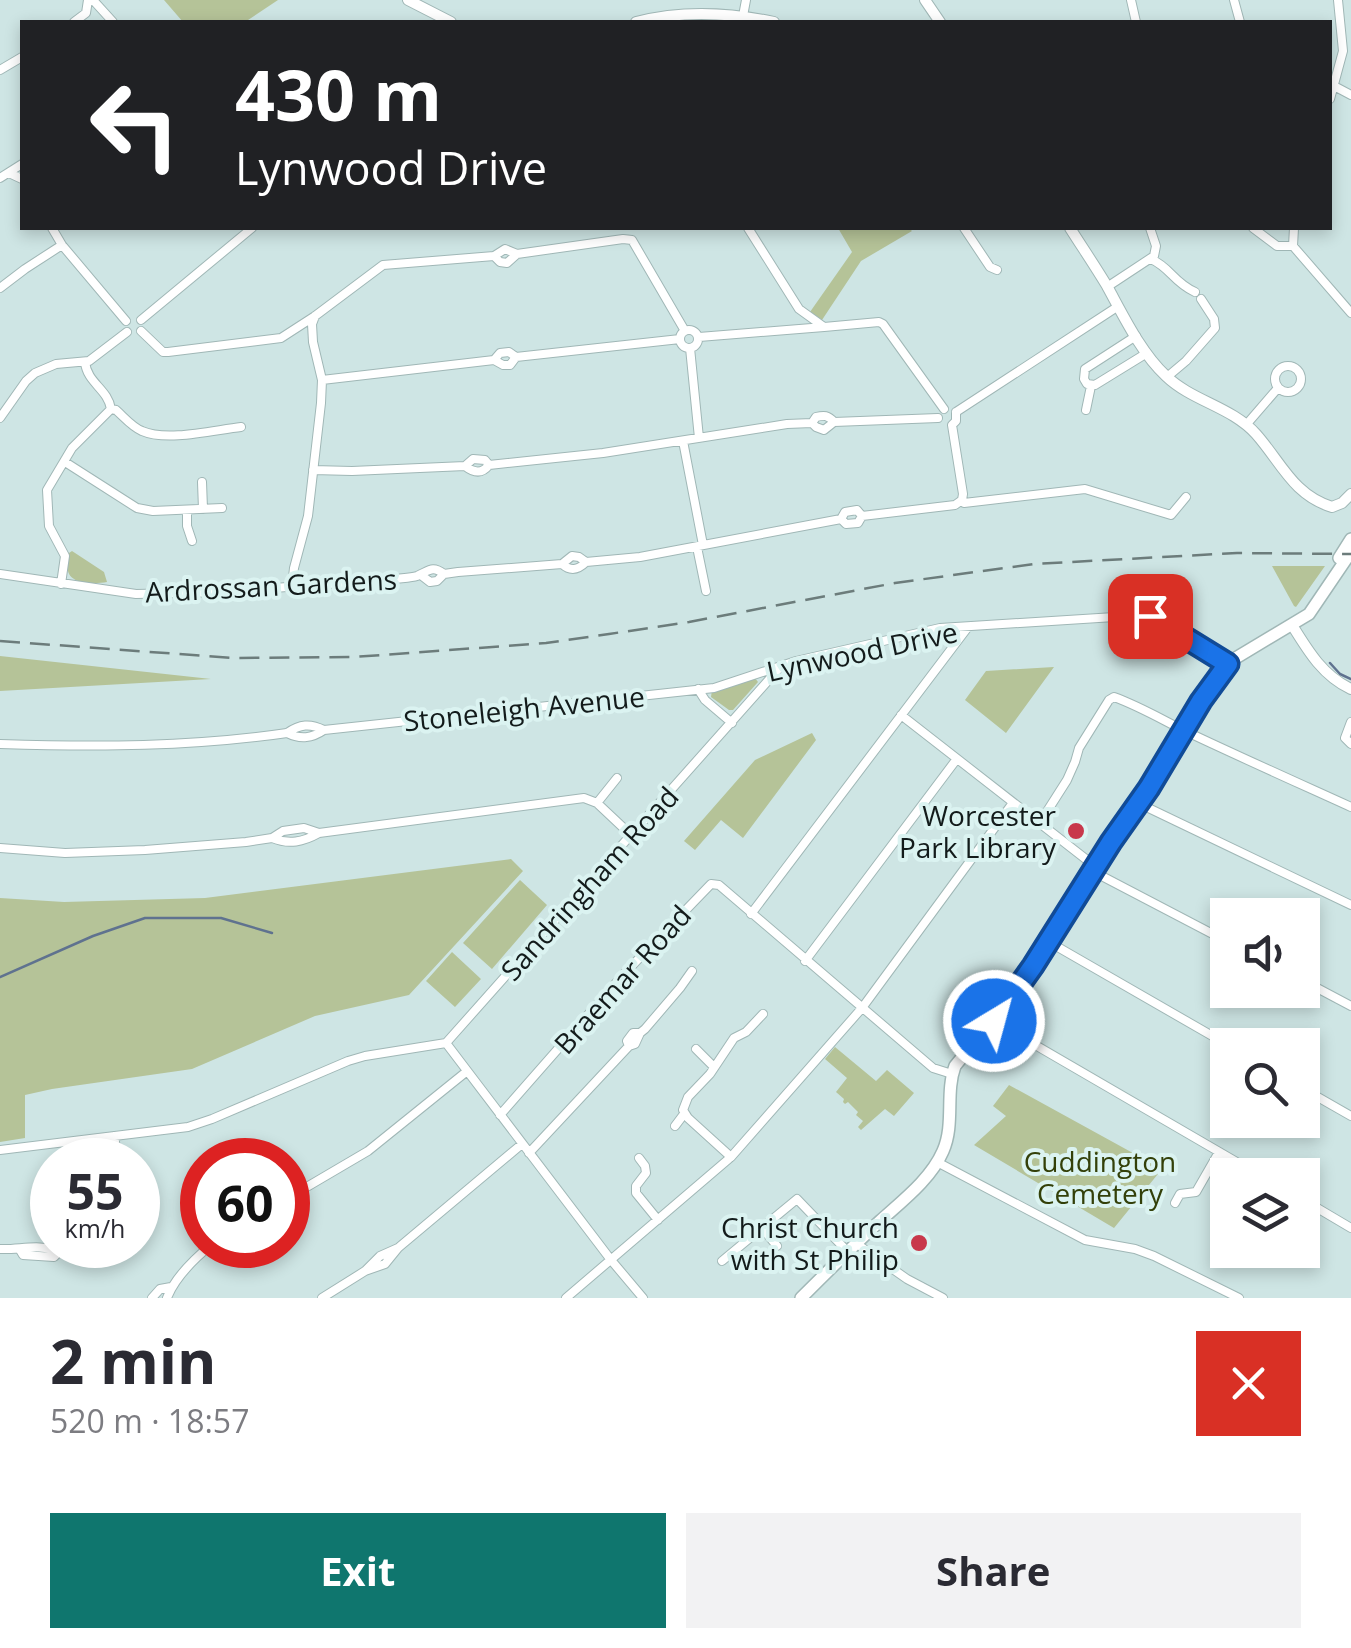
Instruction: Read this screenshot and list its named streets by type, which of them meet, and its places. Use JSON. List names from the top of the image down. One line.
{"streets":{"street":["Ardrossan Gardens","Lynwood Drive","Stoneleigh Avenue","Sandringham Road","Braemar Road"]},"crossings":[["Lynwood Drive","Stoneleigh Avenue"],["Lynwood Drive","Sandringham Road"]],"parks":["Cuddington Cemetery"],"places":["Worcester Park Library","Christ Church with St Philip"],"page":{"turn":["430 m","Lynwood Drive"],"speed":"55 km/h","limit":"60","heading":["2 min","520 m · 18:57"],"buttons":["Exit","Share"]}}
